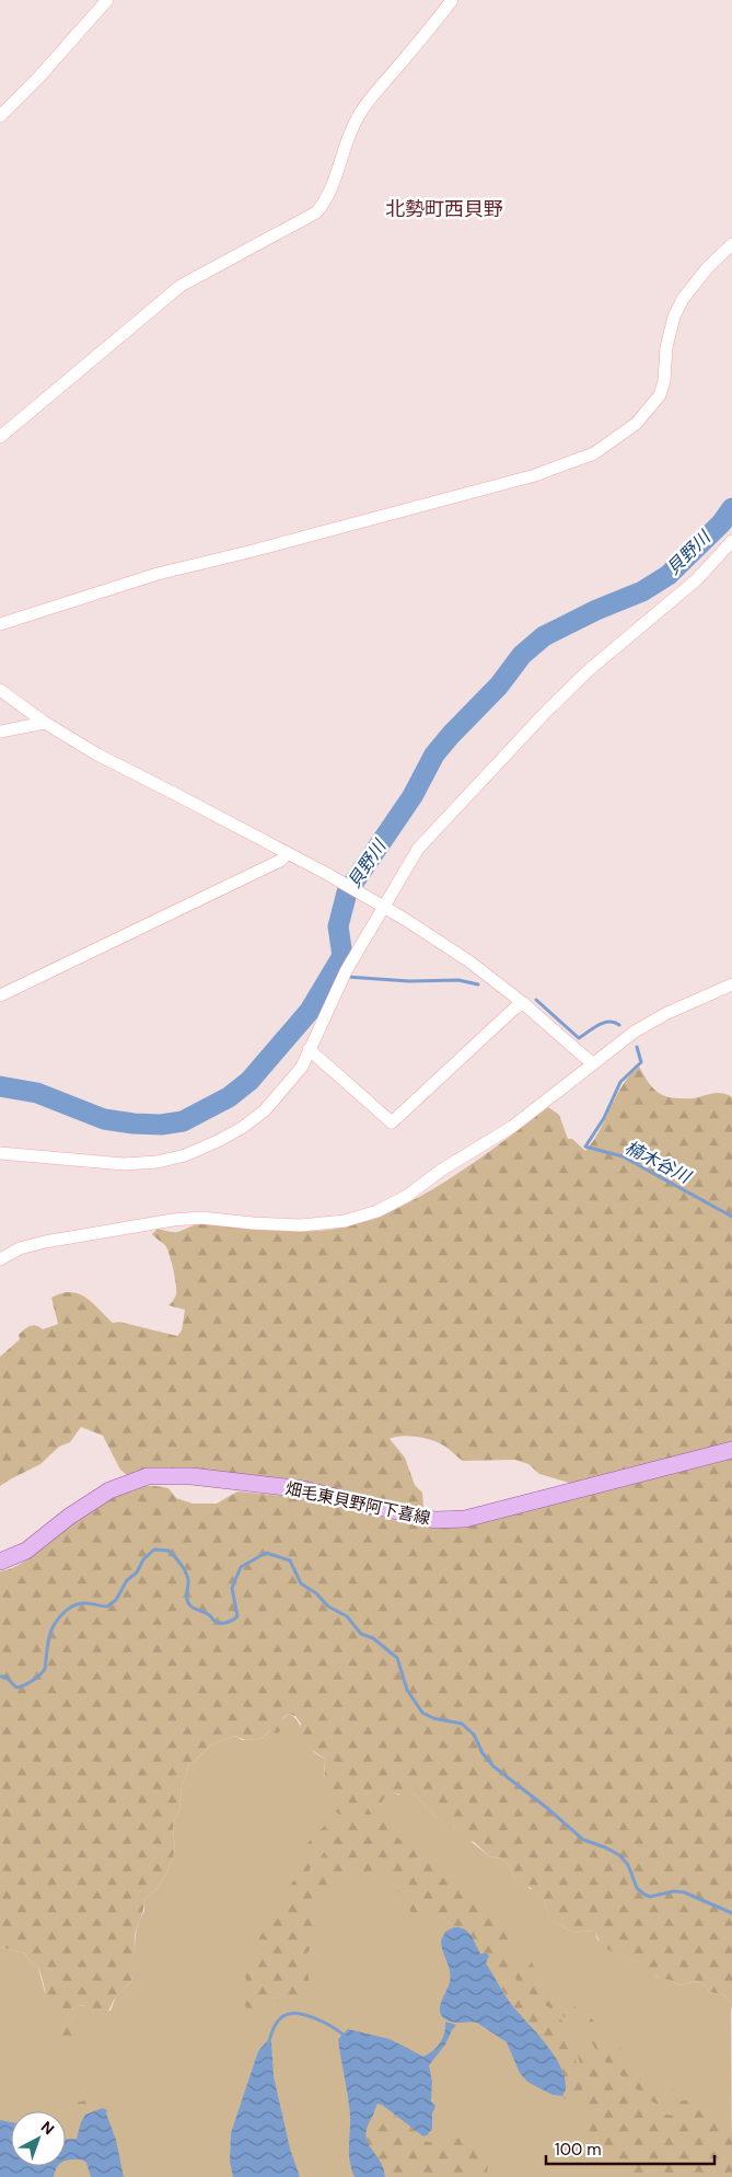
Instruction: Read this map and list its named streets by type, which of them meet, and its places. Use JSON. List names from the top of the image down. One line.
{"streets":{"main road":["畑毛東貝野阿下喜線"]},"districts":["北勢町西貝野"],"water":["貝野川","楠木谷川"],"scale_bar":"100 m","north":"top right"}
